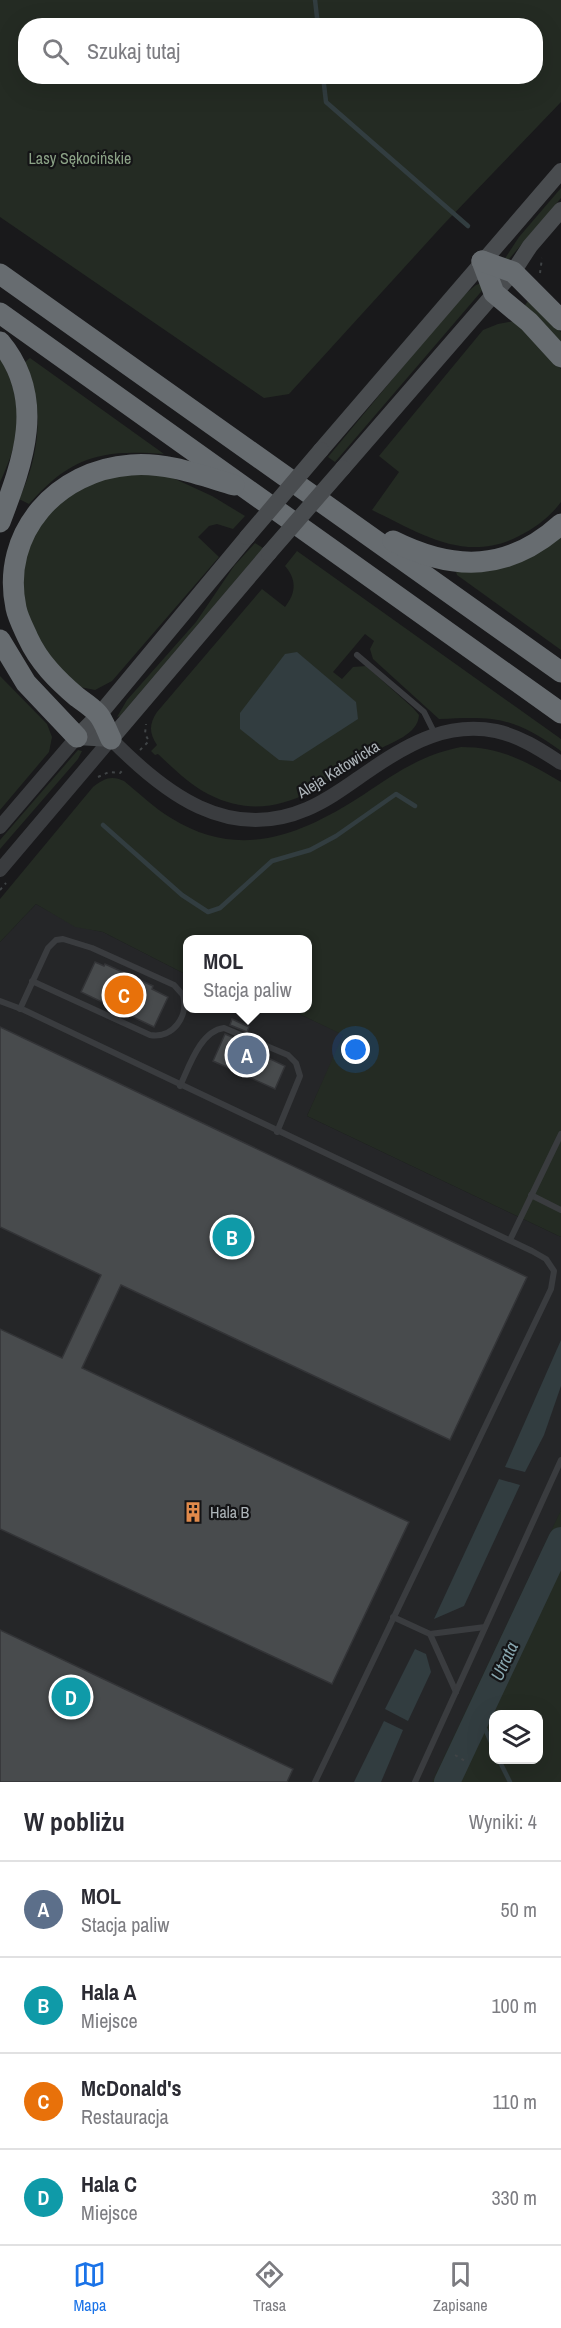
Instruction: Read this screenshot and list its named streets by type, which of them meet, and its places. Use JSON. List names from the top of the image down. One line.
{"streets":{"street":["Aleja Katowicka"]},"water":["Utrata"],"parks":["Lasy Sękocińskie"],"places":{"building":["Hala B"]},"page":{"search":"Szukaj tutaj","popup":["MOL","Stacja paliw"],"pins":["C","A","B","D"],"heading":["W pobliżu","Wyniki: 4"],"list":[{"mark":"A","name":"MOL","note":"Stacja paliw","value":"50 m"},{"mark":"B","name":"Hala A","note":"Miejsce","value":"100 m"},{"mark":"C","name":"McDonald's","note":"Restauracja","value":"110 m"},{"mark":"D","name":"Hala C","note":"Miejsce","value":"330 m"}],"nav":["Mapa","Trasa","Zapisane"]}}
